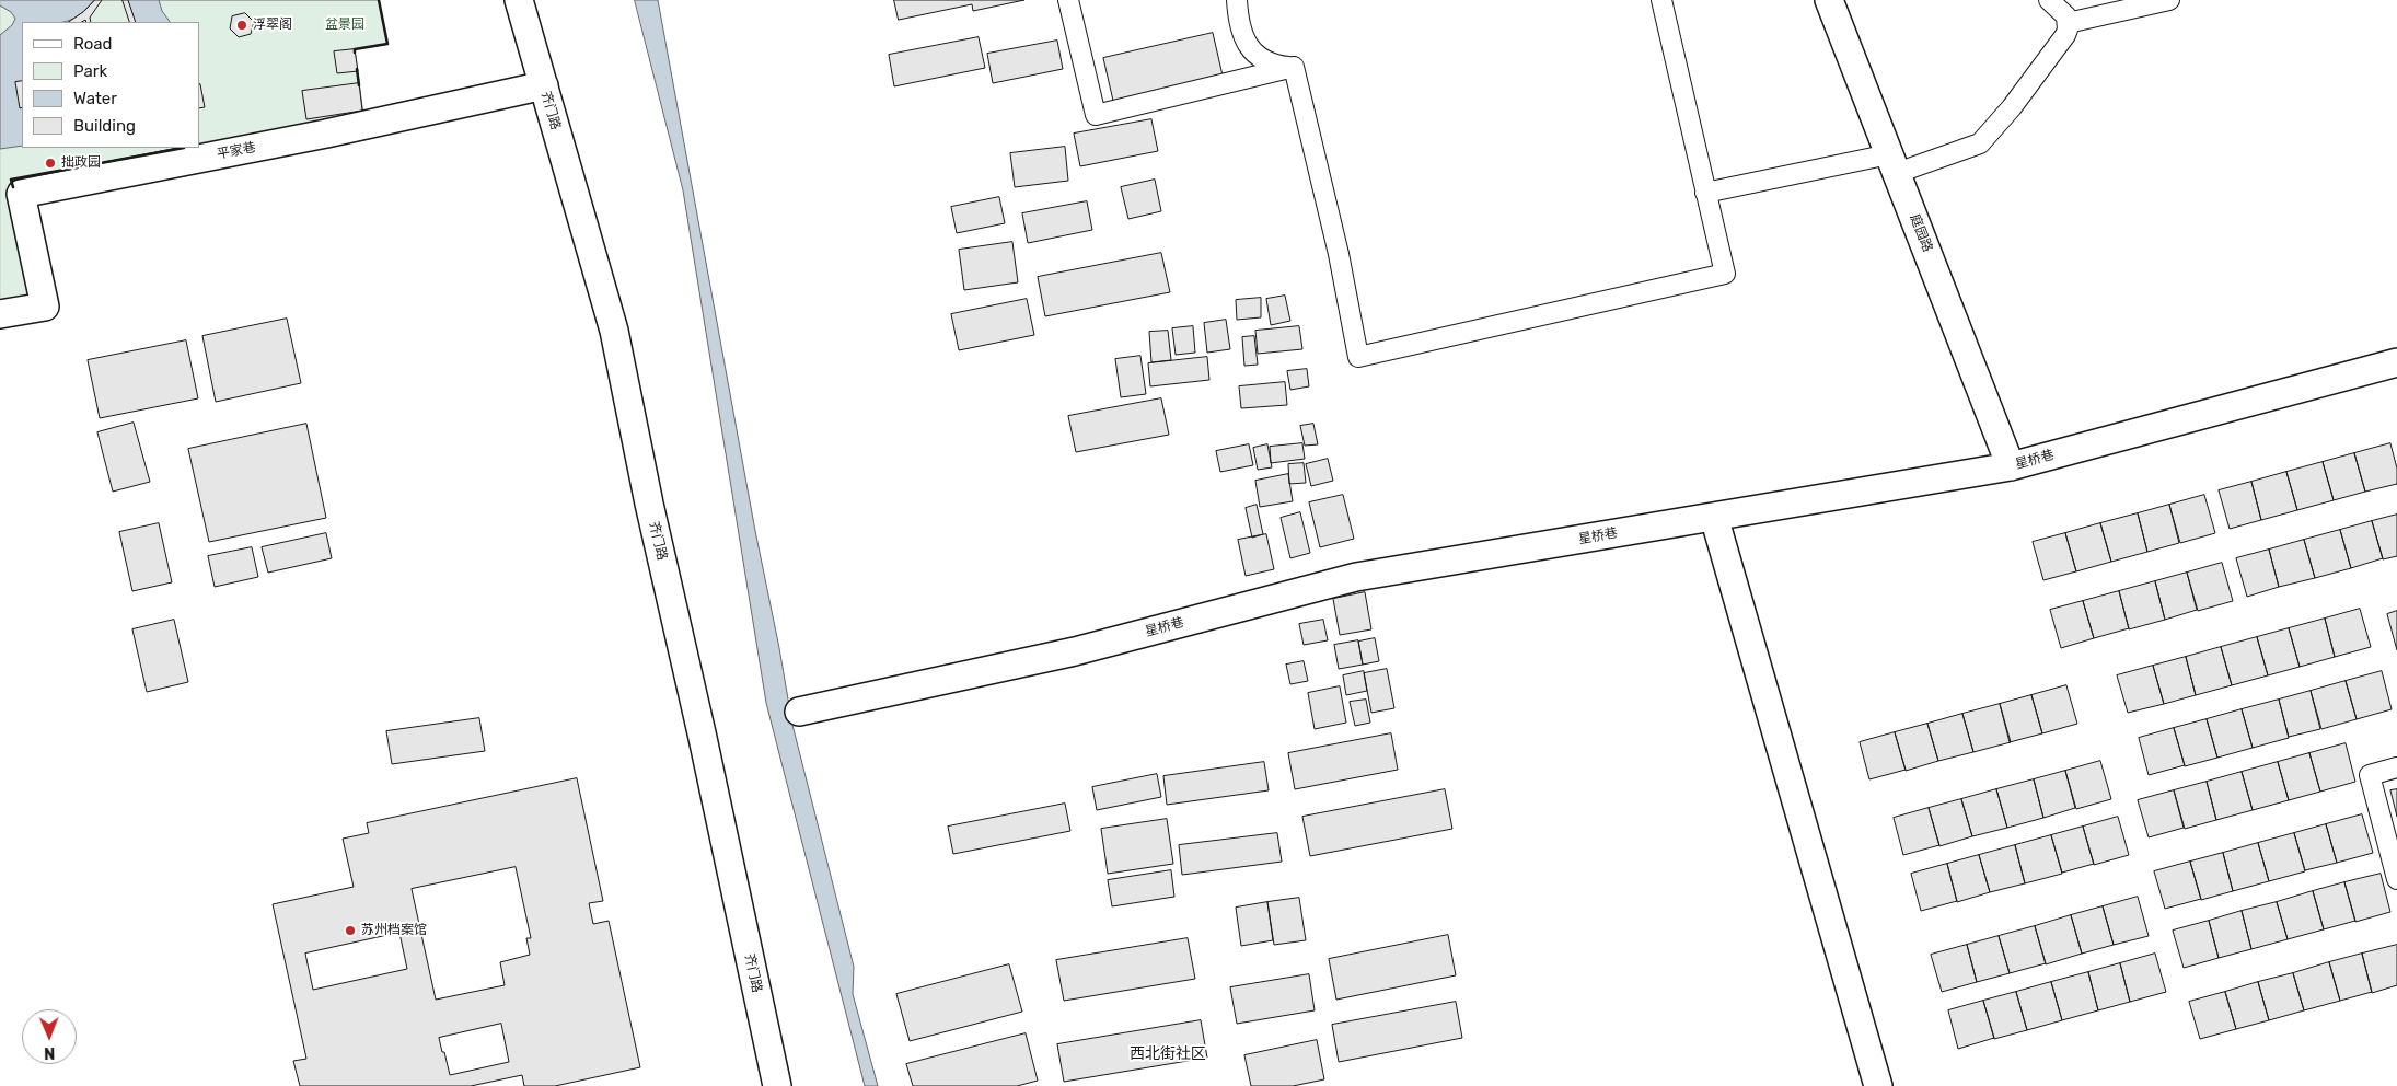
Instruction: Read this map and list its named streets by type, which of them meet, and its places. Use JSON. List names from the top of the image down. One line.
{"streets":{"street":["齐门路","平家巷","庭园路","星桥巷"]},"crossings":[["齐门路","平家巷"],["庭园路","星桥巷"]],"districts":["西北街社区"],"parks":["盆景园"],"places":["浮翠阁","拙政园","苏州档案馆"],"legend":["Road","Park","Water","Building"],"north":"bottom"}
